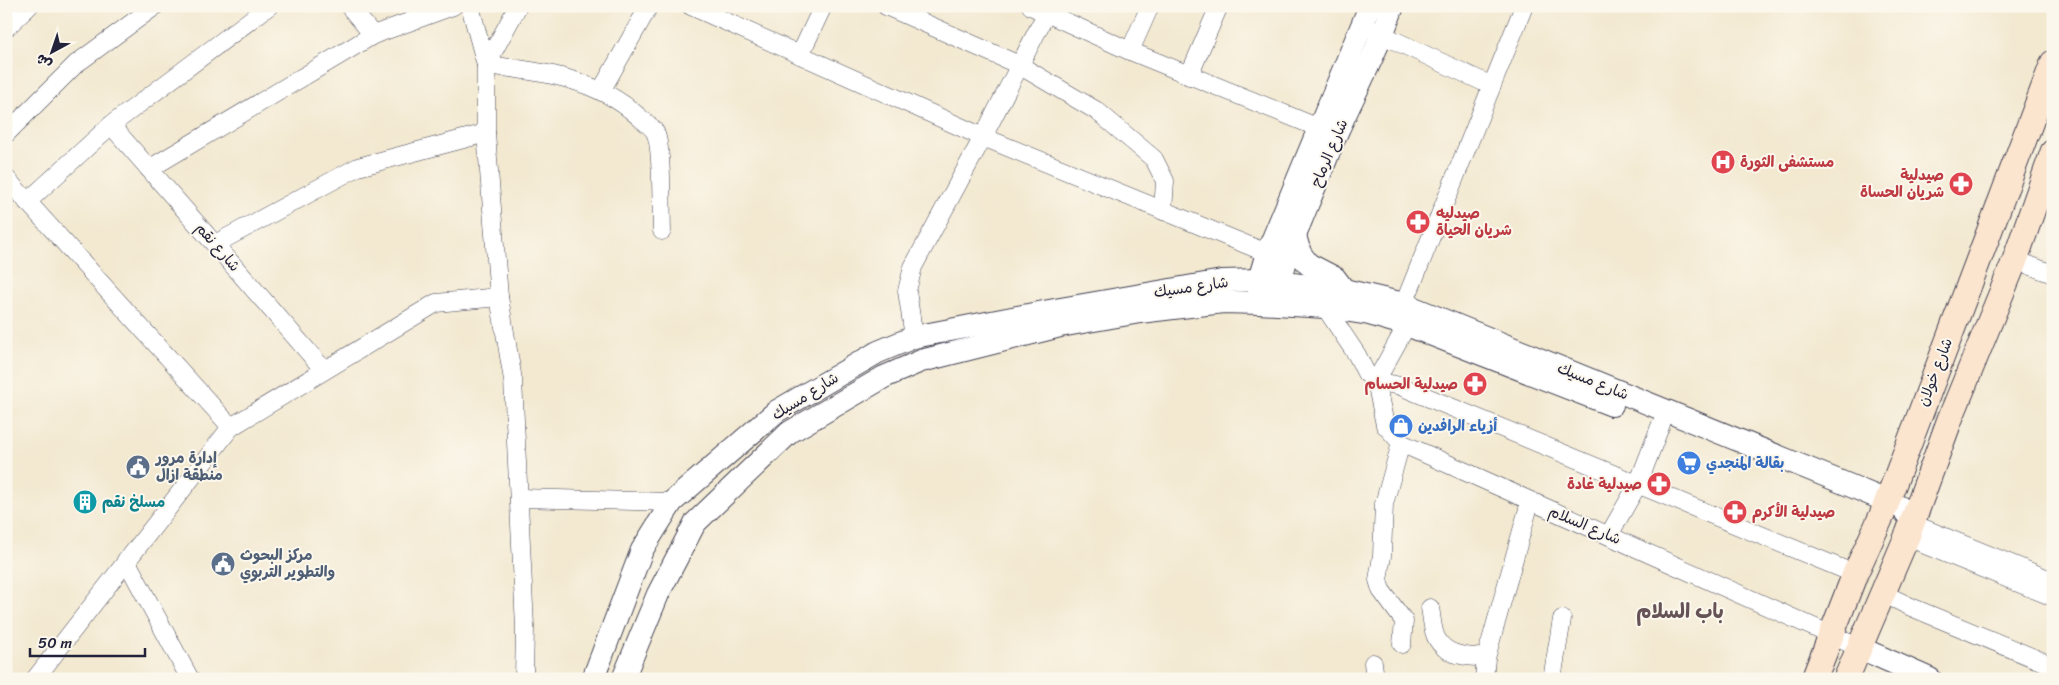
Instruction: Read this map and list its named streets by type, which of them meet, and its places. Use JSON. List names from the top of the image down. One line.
{"streets":{"main road":["شارع خولان"],"street":["شارع الرماح","شارع نقم","شارع مسيك","شارع السلام"]},"crossings":[["شارع الرماح","شارع مسيك"],["شارع مسيك","شارع خولان"],["شارع خولان","شارع السلام"]],"districts":["باب السلام"],"places":{"hospital":["مستشفى الثورة"],"pharmacy":["صيدلية شريان الحساة","صيدليه شريان الحياة","صيدلية الحسام","صيدلية غادة","صيدلية الأكرم"],"shop":["أزياء الرافدين"],"supermarket":["بقالة المنجدي"],"public building":["إدارة مرور منطقة ازال","مركز البحوث والتطوير التربوي"],"building":["مسلخ نقم"]},"scale_bar":"50 m","north":"bottom left"}
